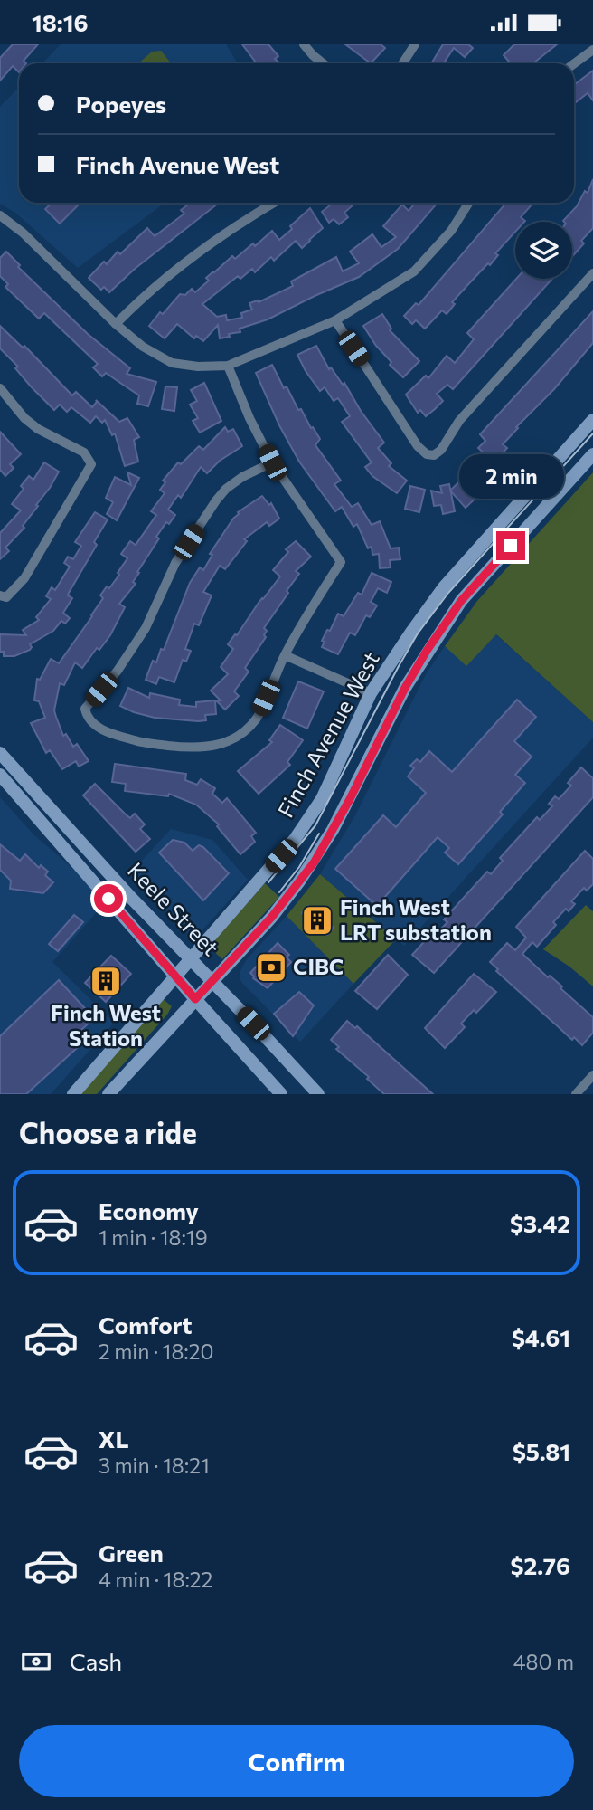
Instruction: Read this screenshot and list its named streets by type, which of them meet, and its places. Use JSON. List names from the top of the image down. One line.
{"streets":{"main road":["Finch Avenue West","Keele Street"]},"crossings":[["Finch Avenue West","Keele Street"]],"places":{"building":["Finch West LRT substation","Finch West Station"],"bank":["CIBC"]},"page":{"status":"18:16","banner":["Popeyes","Finch Avenue West"],"bubble":"2 min","heading":"Choose a ride","list":[{"name":"Economy","note":"1 min · 18:19","value":"$3.42"},{"name":"Comfort","note":"2 min · 18:20","value":"$4.61"},{"name":"XL","note":"3 min · 18:21","value":"$5.81"},{"name":"Green","note":"4 min · 18:22","value":"$2.76"}],"pay":["Cash","480 m"],"buttons":"Confirm"}}
